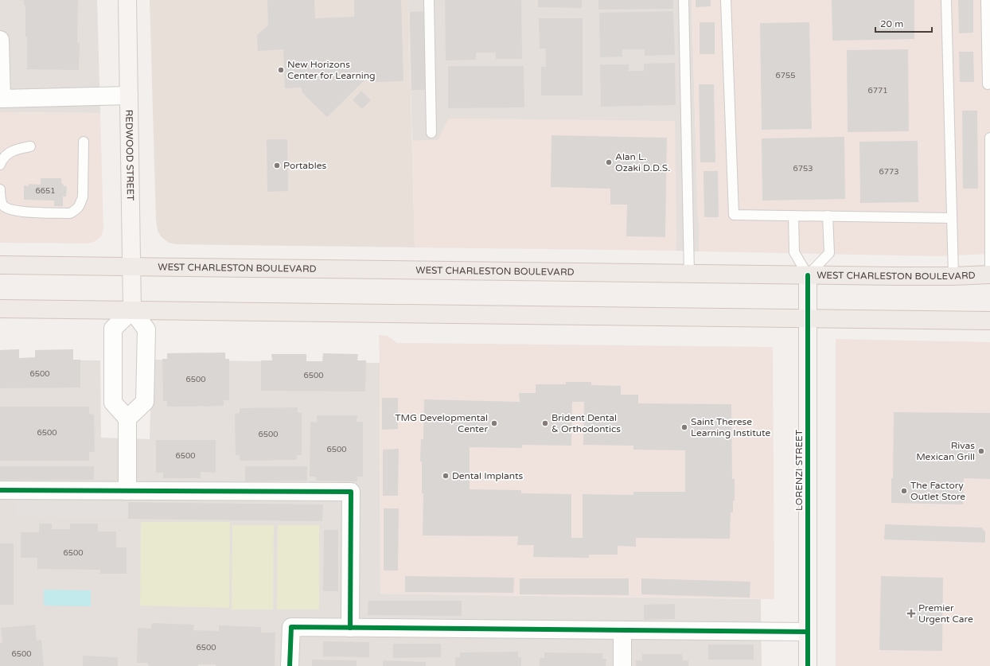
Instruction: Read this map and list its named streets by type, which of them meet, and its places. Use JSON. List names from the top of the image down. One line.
{"streets":{"main road":["WEST CHARLESTON BOULEVARD"],"street":["REDWOOD STREET","LORENZI STREET"]},"crossings":[["REDWOOD STREET","WEST CHARLESTON BOULEVARD"],["WEST CHARLESTON BOULEVARD","LORENZI STREET"]],"places":{"other":["New Horizons Center for Learning","Alan L. Ozaki D.D.S.","Portables","TMG Developmental Center","Brident Dental & Orthodontics","Saint Therese Learning Institute","Rivas Mexican Grill","Dental Implants","The Factory Outlet Store"],"health":["Premier Urgent Care"]},"house_numbers":["6755","6771","6753","6773","6651","6500","6500","6500","6500","6500","6500","6500","6500","6500","6500"],"scale_bar":"20 m"}
